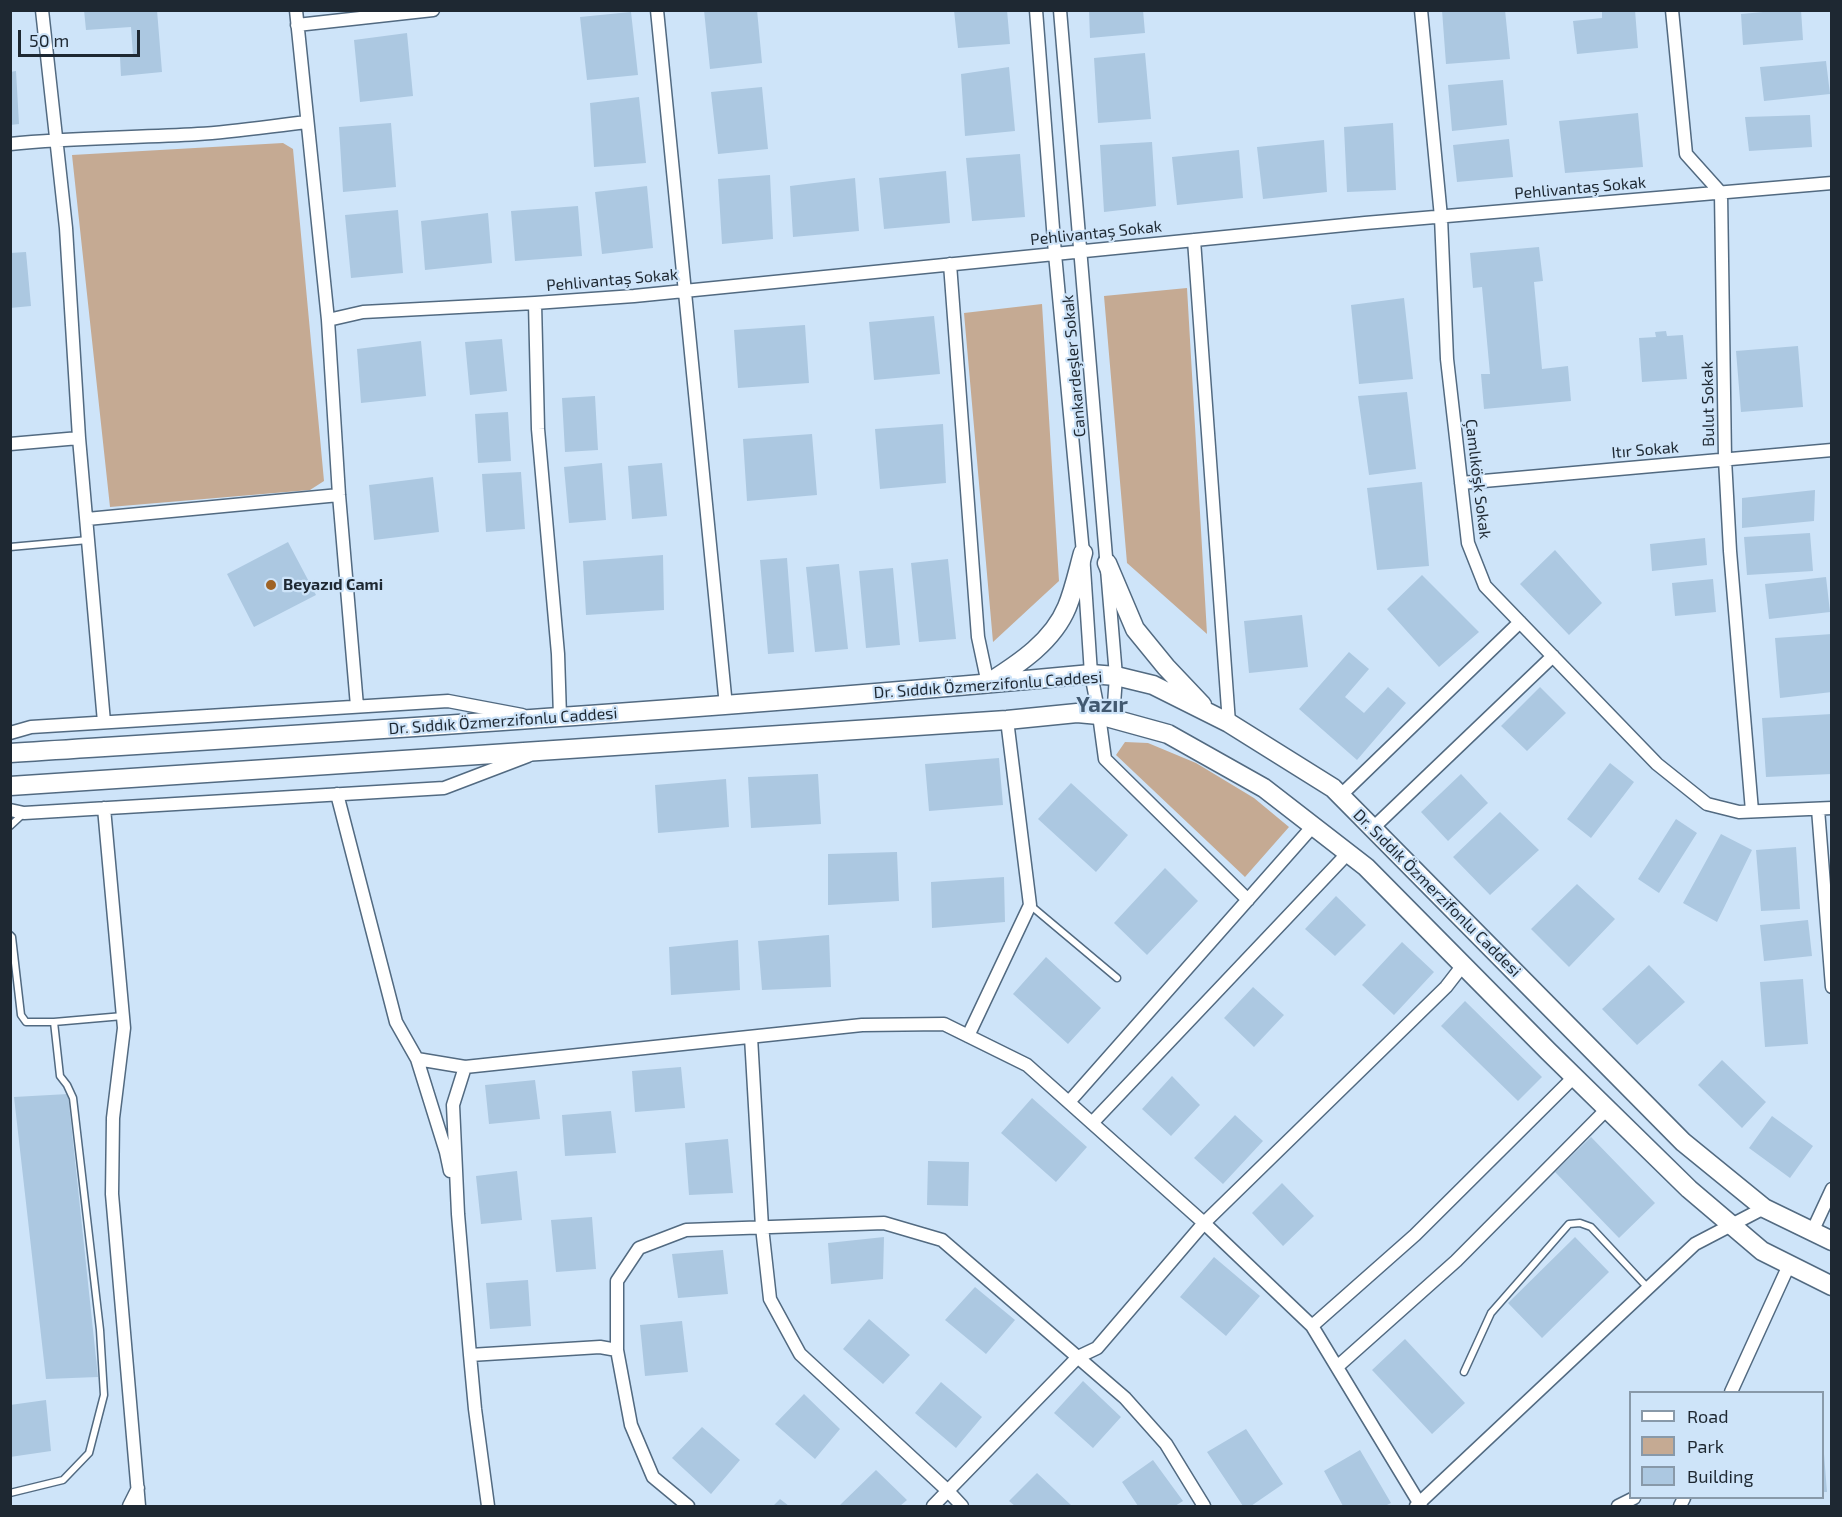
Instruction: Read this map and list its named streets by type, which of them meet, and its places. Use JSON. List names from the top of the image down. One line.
{"streets":{"main road":["Dr. Sıddık Özmerzifonlu Caddesi"],"street":["Pehlivantaş Sokak","Cankardeşler Sokak","Bulut Sokak","Itır Sokak","Çamlıköşk Sokak"]},"crossings":[["Pehlivantaş Sokak","Cankardeşler Sokak"],["Pehlivantaş Sokak","Bulut Sokak"],["Pehlivantaş Sokak","Çamlıköşk Sokak"],["Cankardeşler Sokak","Dr. Sıddık Özmerzifonlu Caddesi"],["Bulut Sokak","Itır Sokak"],["Bulut Sokak","Çamlıköşk Sokak"],["Itır Sokak","Çamlıköşk Sokak"]],"districts":["Yazır"],"places":["Beyazıd Cami"],"legend":["Road","Park","Building"],"scale_bar":"50 m"}
